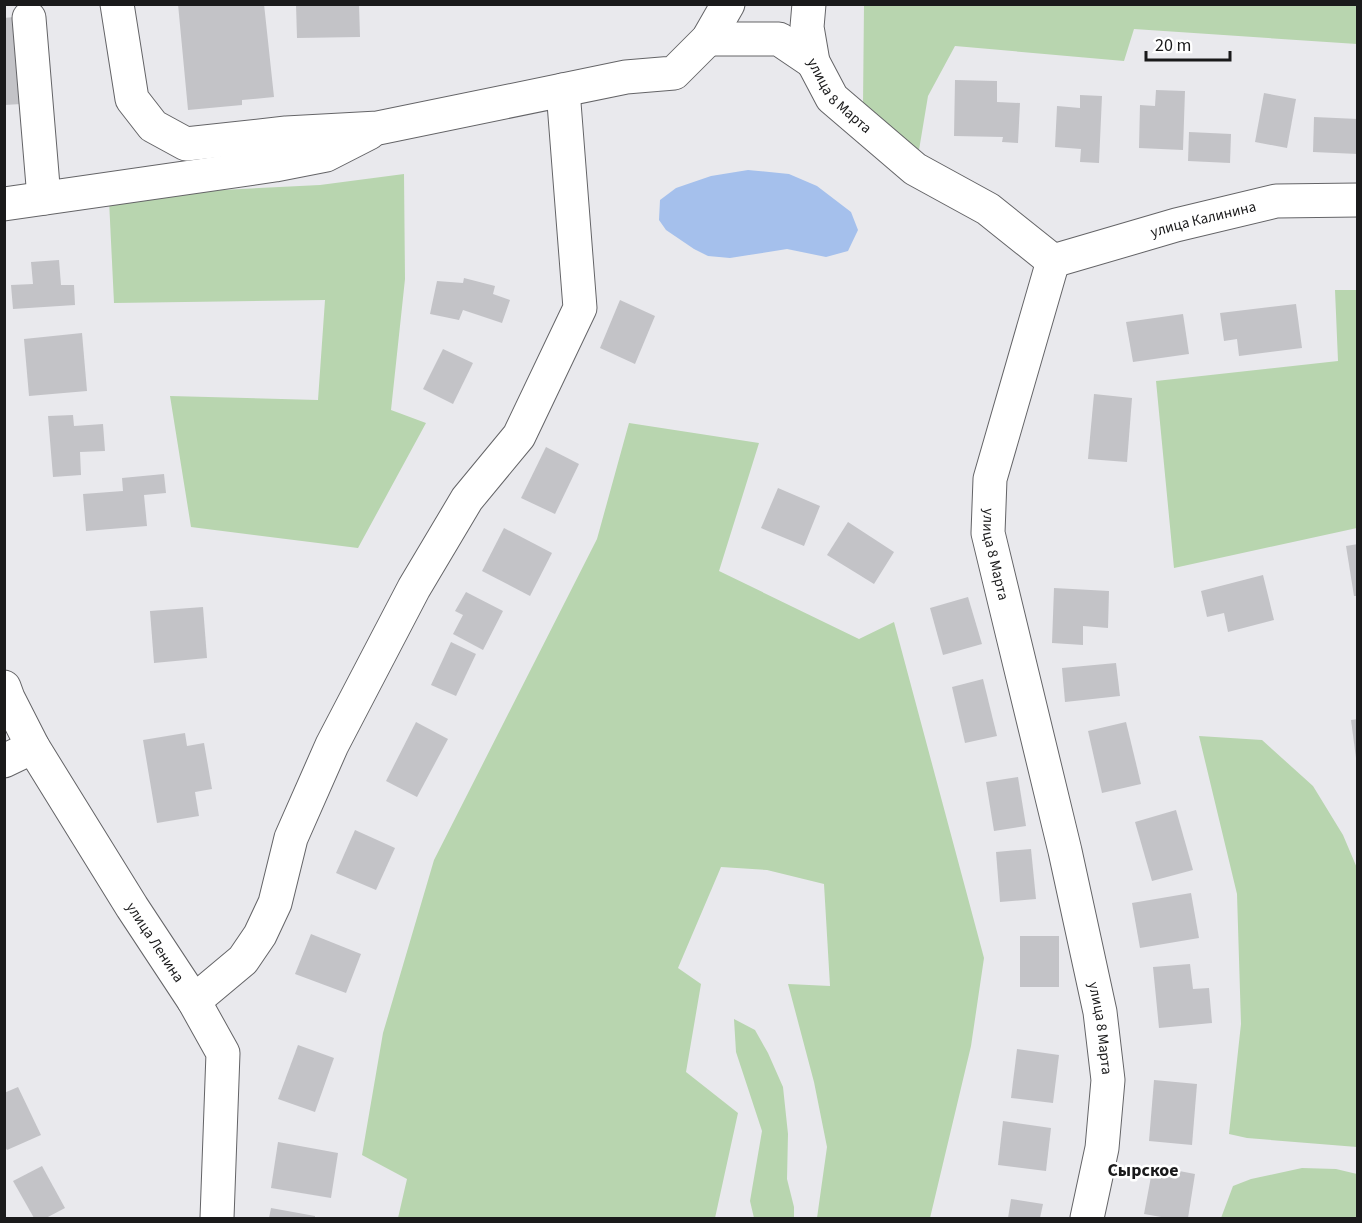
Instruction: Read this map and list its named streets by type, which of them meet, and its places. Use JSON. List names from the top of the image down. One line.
{"streets":{"street":["улица 8 Марта","улица Калинина","улица Ленина"]},"crossings":[["улица 8 Марта","улица Калинина"]],"districts":["Сырское"],"scale_bar":"20 m"}
